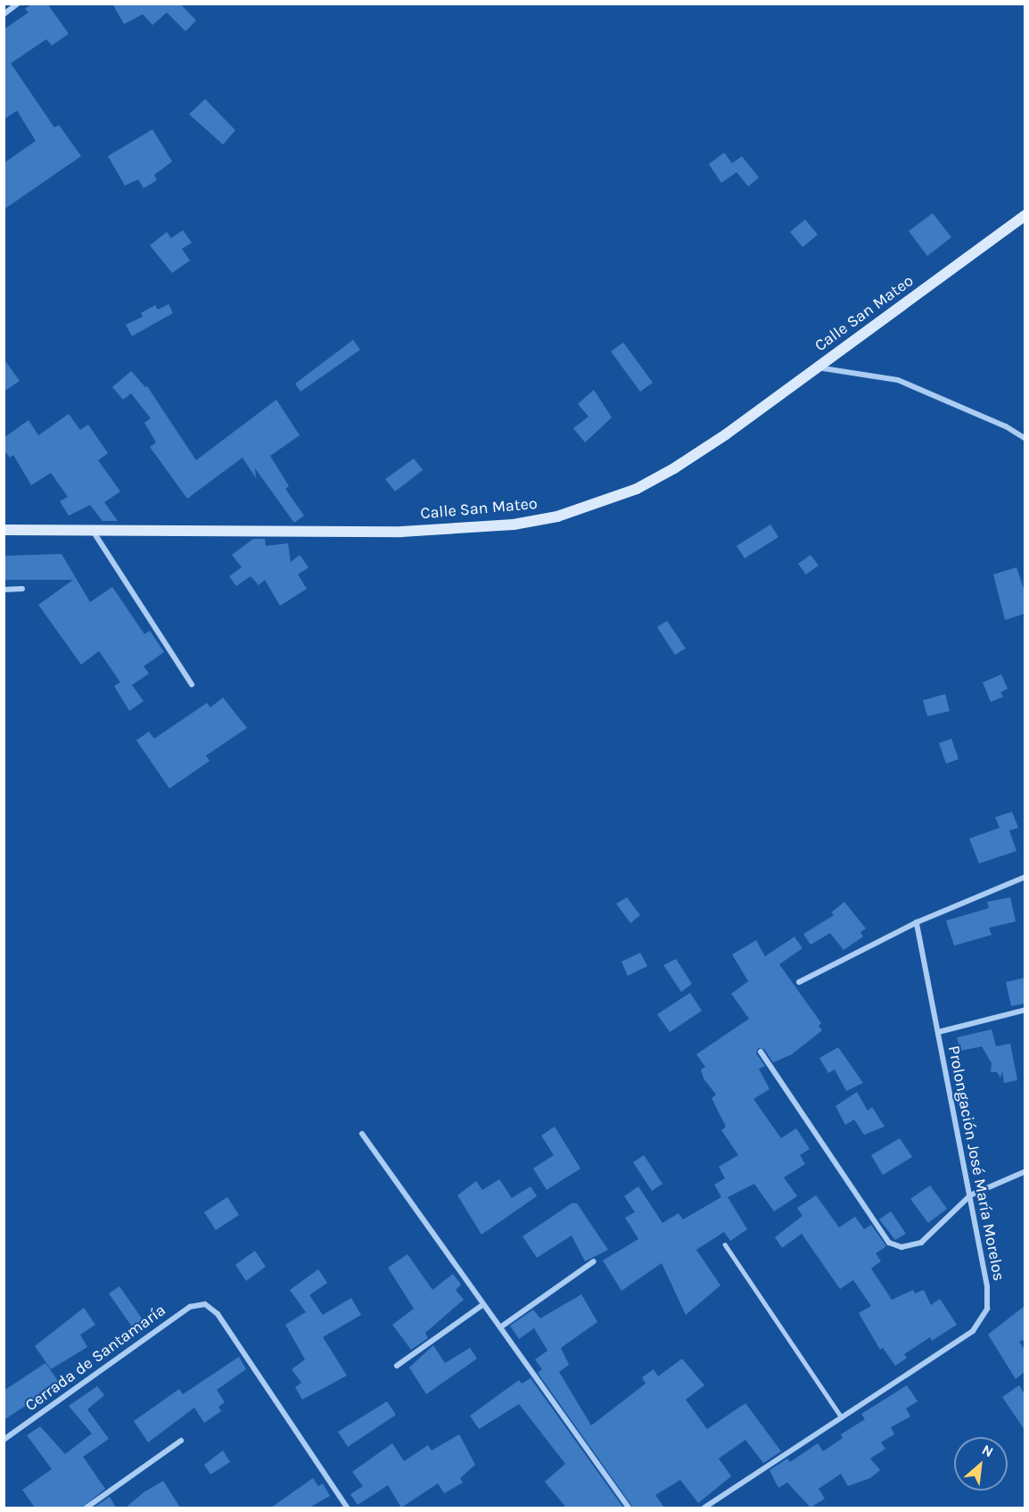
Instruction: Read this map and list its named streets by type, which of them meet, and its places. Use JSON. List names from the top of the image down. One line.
{"streets":{"street":["Calle San Mateo","Prolongación José María Morelos","Cerrada de Santamaría"]},"north":"top right"}
